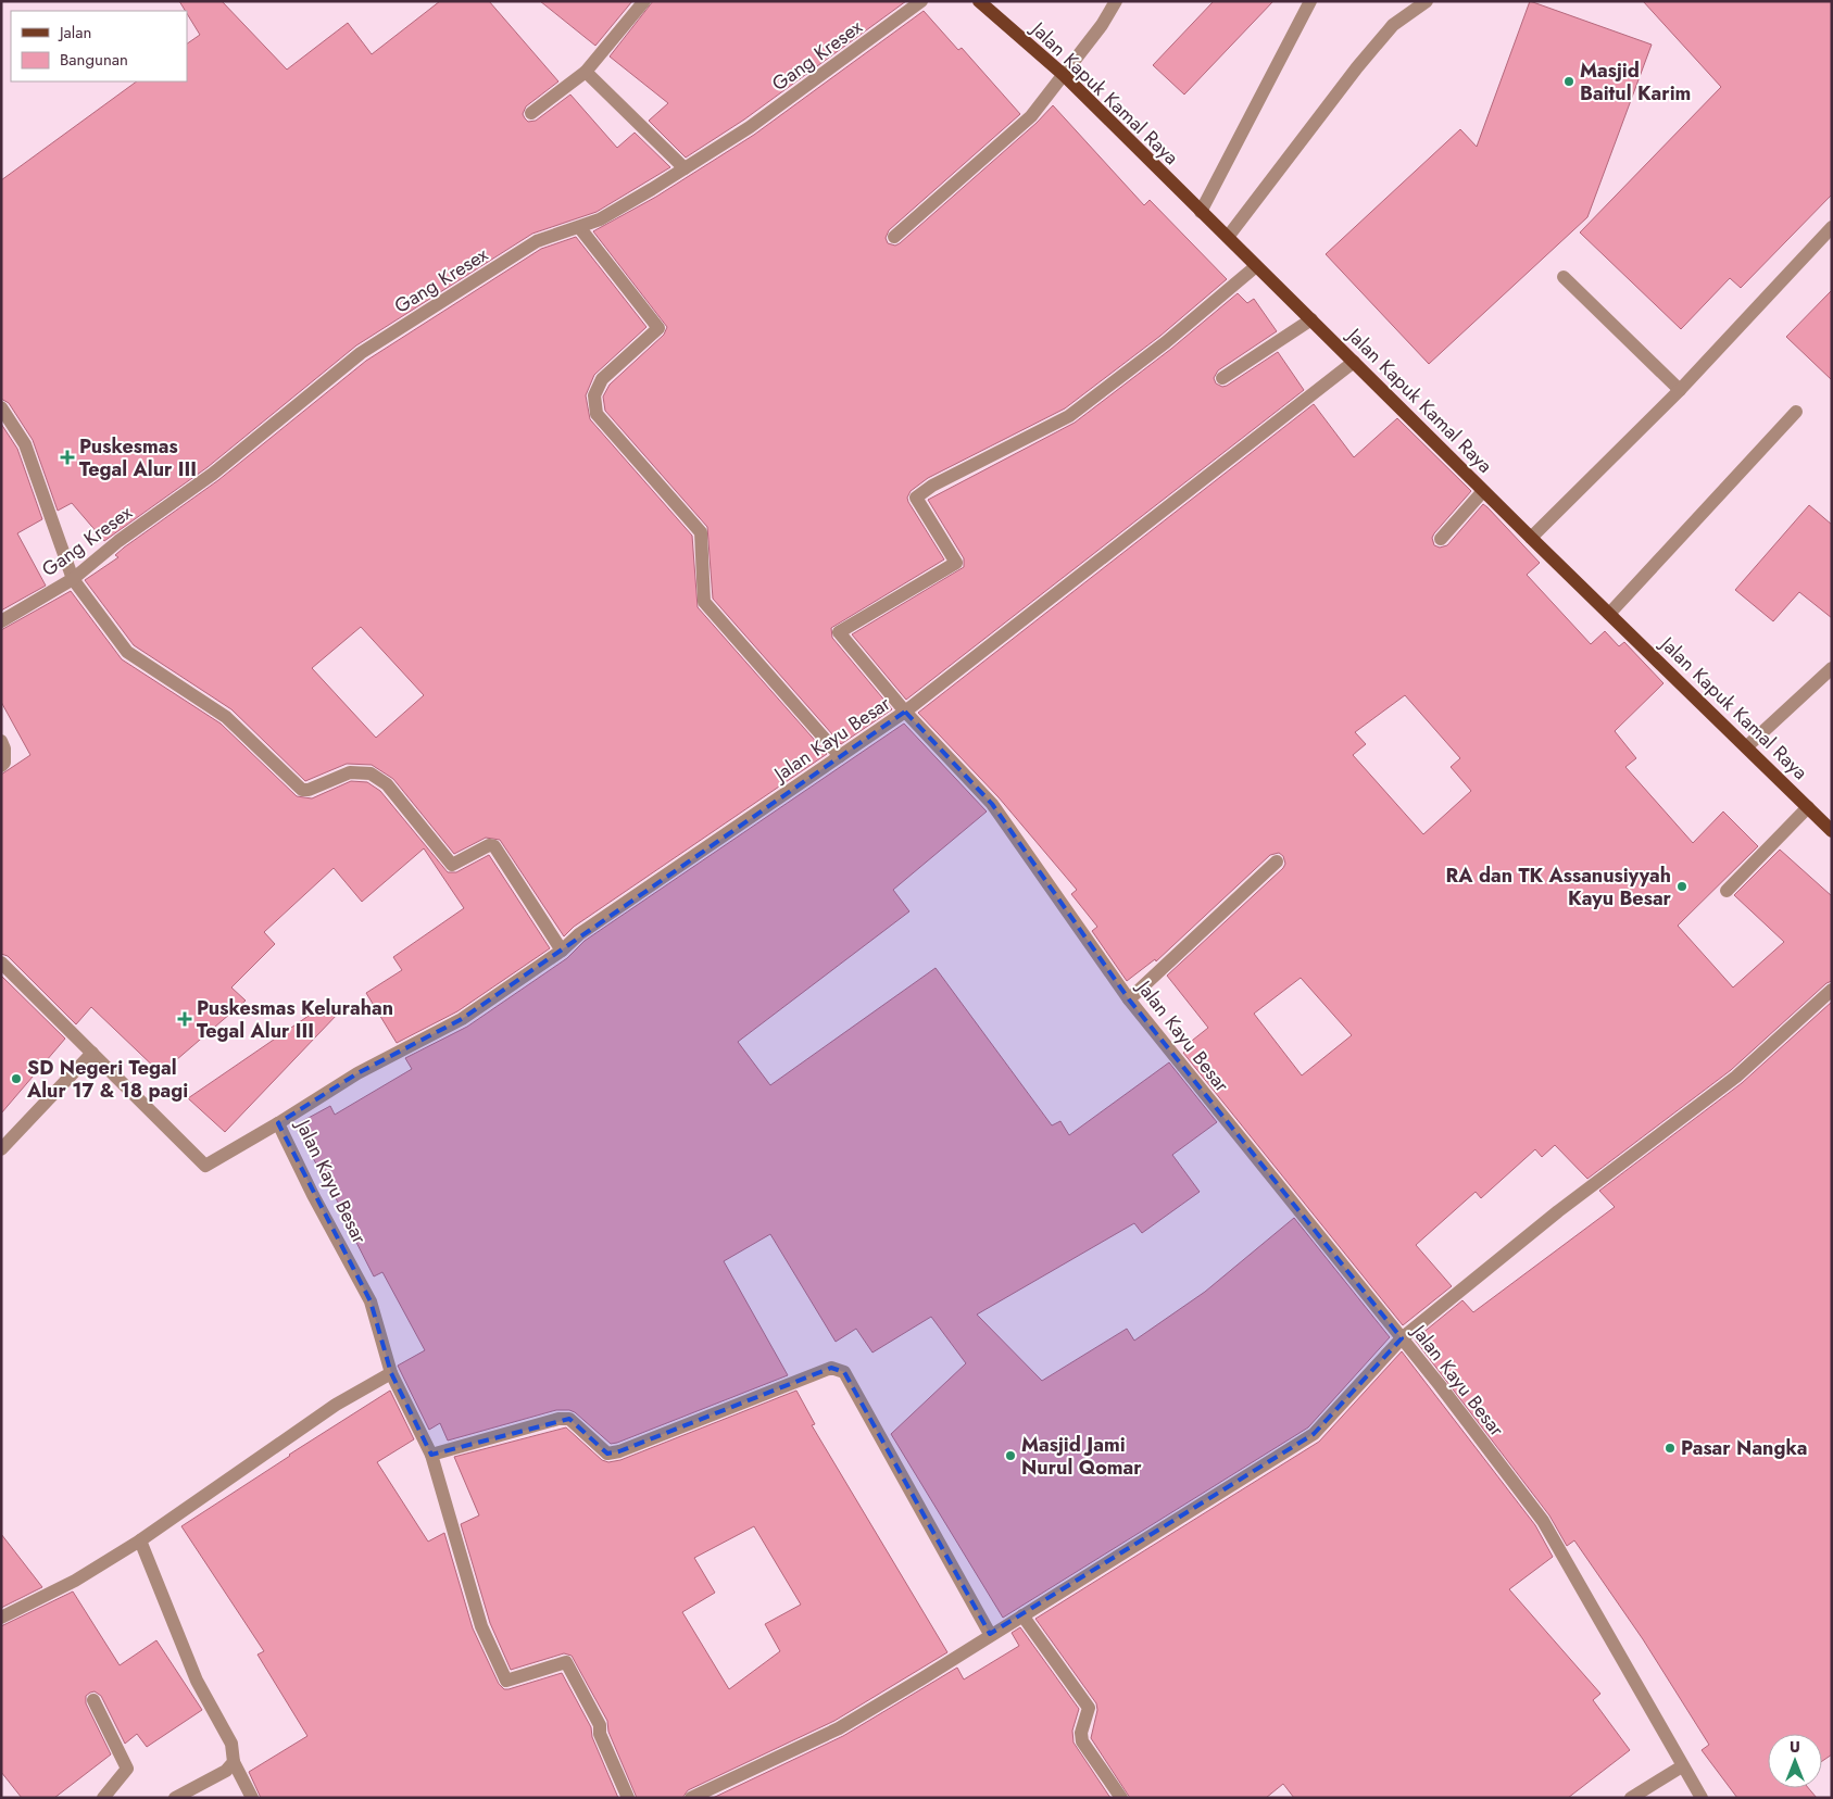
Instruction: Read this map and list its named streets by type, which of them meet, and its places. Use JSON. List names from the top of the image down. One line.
{"streets":{"main road":["Jalan Kapuk Kamal Raya"],"street":["Gang Kresex","Jalan Kayu Besar"]},"places":{"other":["Masjid Baitul Karim","RA dan TK Assanusiyyah Kayu Besar","SD Negeri Tegal Alur 17 & 18 pagi","Pasar Nangka","Masjid Jami Nurul Qomar"],"health":["Puskesmas Tegal Alur III","Puskesmas Kelurahan Tegal Alur III"]},"legend":["Jalan","Bangunan"],"north":"top"}
